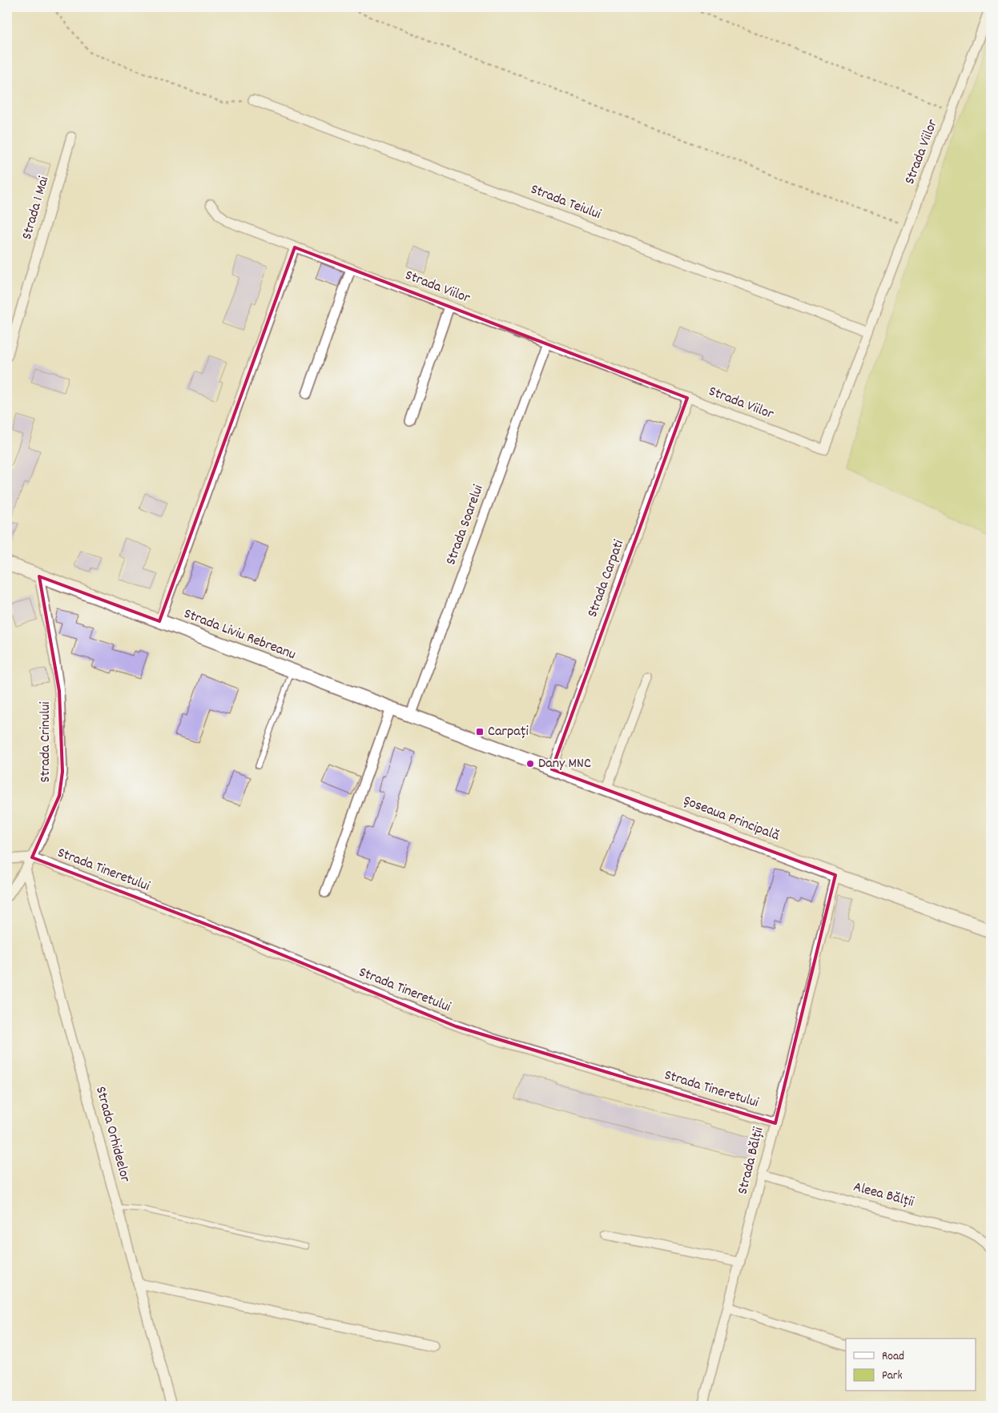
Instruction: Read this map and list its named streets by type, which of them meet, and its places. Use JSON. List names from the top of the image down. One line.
{"streets":{"main road":["Strada Liviu Rebreanu","Șoseaua Principală"],"street":["Strada Viilor","Strada Teiului","Strada 1 Mai","Strada Soarelui","Strada Carpati","Strada Crinului","Strada Tineretului","Strada Orhideelor","Strada Bălții","Aleea Bălții"]},"crossings":[["Strada Viilor","Strada Teiului"],["Strada Viilor","Strada Soarelui"],["Strada Viilor","Strada Carpati"],["Strada Soarelui","Strada Liviu Rebreanu"],["Strada Carpati","Șoseaua Principală"],["Strada Liviu Rebreanu","Strada Crinului"],["Strada Liviu Rebreanu","Șoseaua Principală"],["Strada Crinului","Strada Tineretului"],["Strada Crinului","Strada Orhideelor"],["Șoseaua Principală","Strada Bălții"],["Strada Tineretului","Strada Bălții"],["Strada Bălții","Aleea Bălții"]],"places":{"transit":["Carpați"],"other":["Dany MNC"]},"legend":["Road","Park"]}
